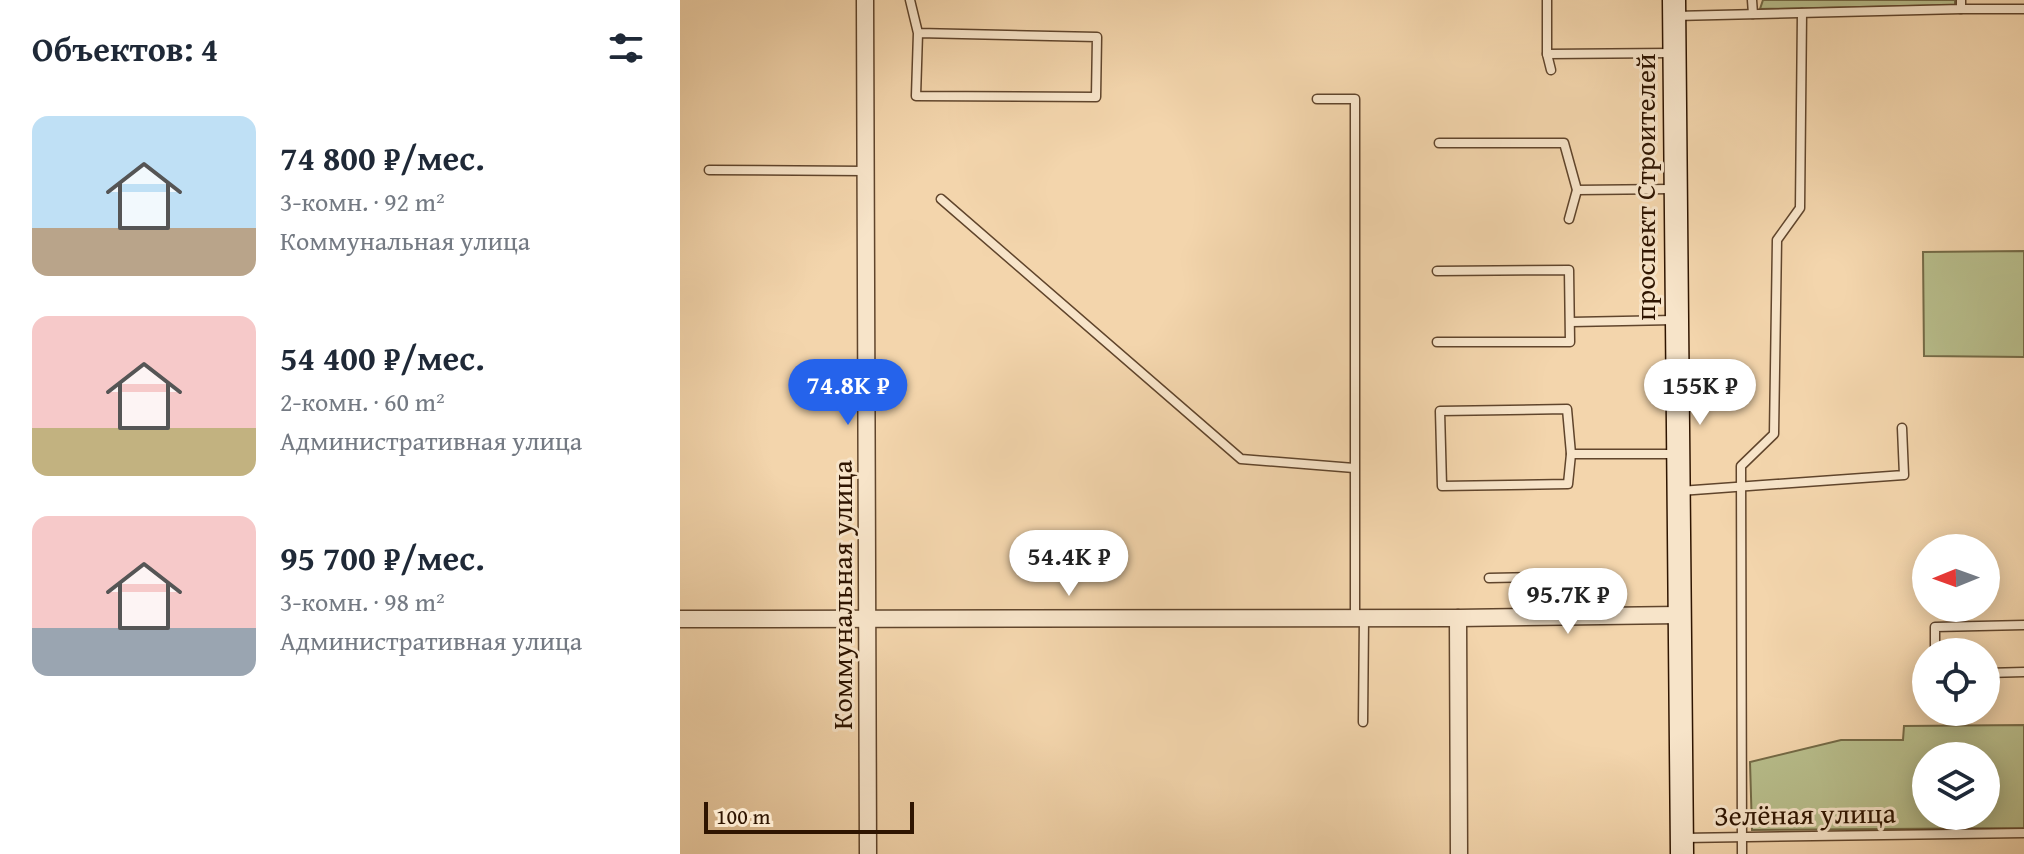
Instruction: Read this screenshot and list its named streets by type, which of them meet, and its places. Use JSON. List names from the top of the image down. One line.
{"streets":{"street":["проспект Строителей","Коммунальная улица"],"lane":["Зелёная улица"]},"crossings":[["проспект Строителей","Зелёная улица"]],"scale_bar":"100 m","north":"left","page":{"heading":"Объектов: 4","list":[{"name":"74 800 ₽/мес.","note":"3-комн. · 92 m² · Коммунальная улица"},{"name":"54 400 ₽/мес.","note":"2-комн. · 60 m² · Административная улица"},{"name":"95 700 ₽/мес.","note":"3-комн. · 98 m² · Административная улица"}],"price":["74.8K ₽","155K ₽","54.4K ₽","95.7K ₽"],"scale":"100 m"}}
